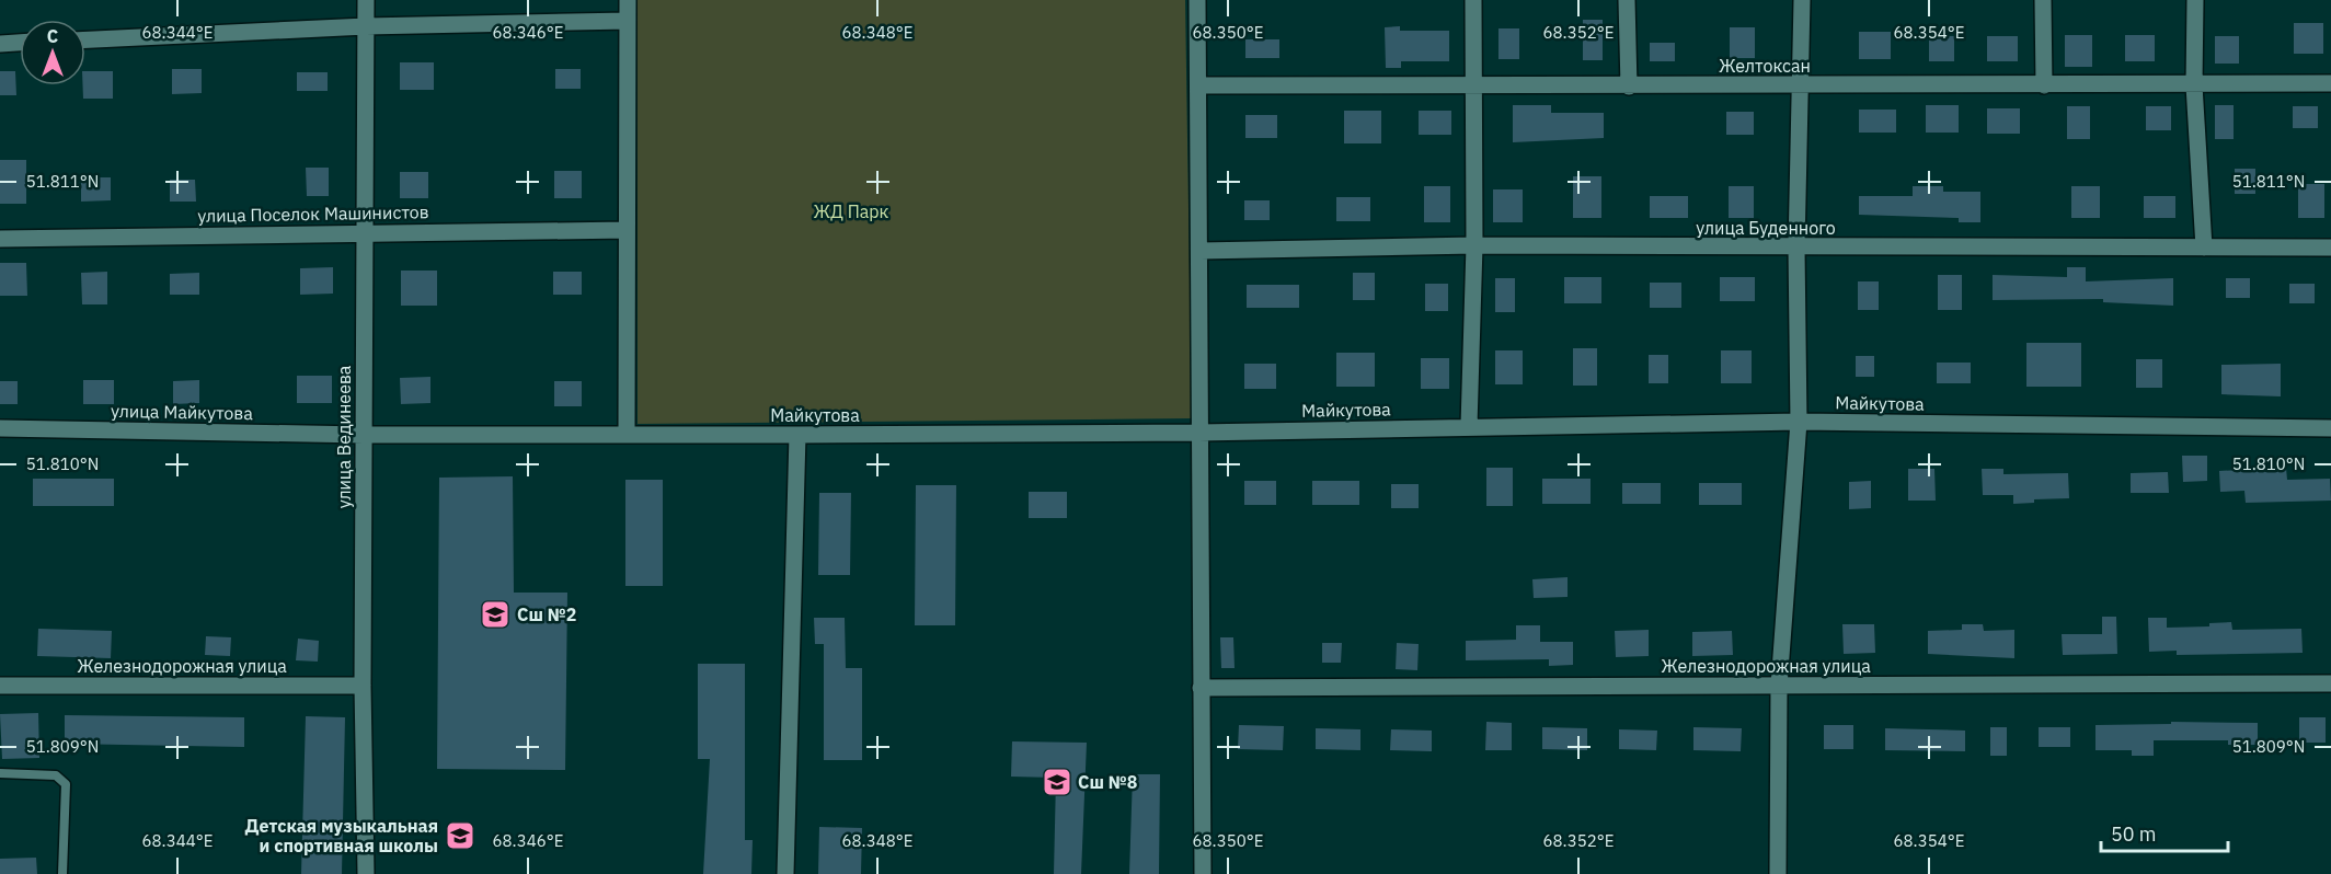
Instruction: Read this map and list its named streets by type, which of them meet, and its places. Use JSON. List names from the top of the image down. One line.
{"streets":{"street":["Желтоксан","улица Поселок Машинистов","улица Буденного","Майкутова","улица Майкутова","улица Вединеева","Железнодорожная улица"]},"crossings":[["улица Поселок Машинистов","улица Вединеева"],["Майкутова","улица Майкутова"],["Майкутова","улица Вединеева"],["улица Майкутова","улица Вединеева"],["улица Вединеева","Железнодорожная улица"]],"parks":["ЖД Парк"],"places":{"school or university":["Сш №2","Сш №8","Детская музыкальная и спортивная школы"]},"scale_bar":"50 m","north":"top","coordinates":["68.344°E","68.346°E","68.348°E","68.350°E","68.352°E","68.354°E","51.811°N","51.810°N","51.809°N"]}
